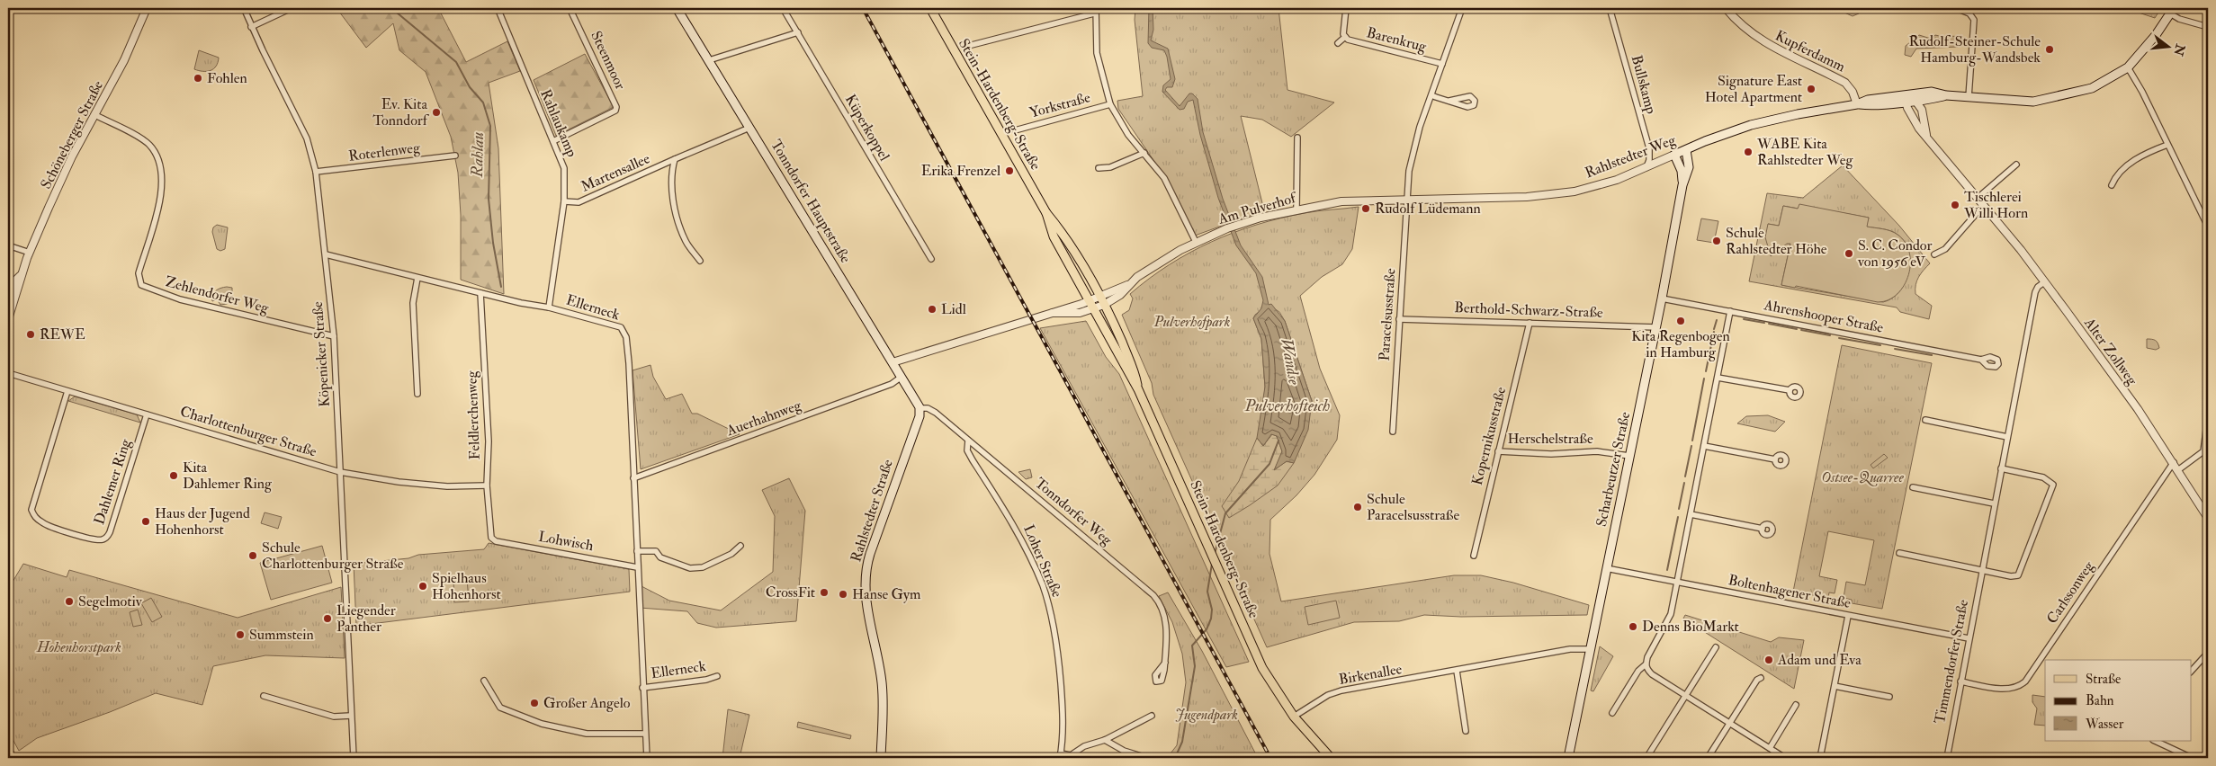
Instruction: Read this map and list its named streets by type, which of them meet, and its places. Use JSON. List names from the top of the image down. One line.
{"streets":{"main road":["Stein-Hardenberg-Straße","Rahlstedter Weg","Tonndorfer Hauptstraße","Scharbeutzer Straße","Rahlstedter Straße"],"street":["Barenkrug","Kupferdamm","Steenmoor","Bullskamp","Yorkstraße","Rahlaukamp","Küperkoppel","Schöneberger Straße","Roterlenweg","Martensallee","Am Pulverhof","Zehlendorfer Weg","Ellerneck","Berthold-Schwarz-Straße","Paracelsusstraße","Ahrenshooper Straße","Alter Zollweg","Köpenicker Straße","Feldlerchenweg","Auerhahnweg","Charlottenburger Straße","Kopernikusstraße","Herschelstraße","Dahlemer Ring","Tonndorfer Weg","Lohwisch","Loher Straße","Boltenhagener Straße","Carlssonweg","Timmendorfer Straße","Birkenallee"]},"crossings":[["Barenkrug","Paracelsusstraße"],["Kupferdamm","Rahlstedter Weg"],["Steenmoor","Rahlaukamp"],["Bullskamp","Rahlstedter Weg"],["Stein-Hardenberg-Straße","Am Pulverhof"],["Stein-Hardenberg-Straße","Birkenallee"],["Rahlaukamp","Martensallee"],["Rahlaukamp","Ellerneck"],["Schöneberger Straße","Zehlendorfer Weg"],["Roterlenweg","Köpenicker Straße"],["Rahlstedter Weg","Am Pulverhof"],["Rahlstedter Weg","Paracelsusstraße"],["Rahlstedter Weg","Alter Zollweg"],["Rahlstedter Weg","Scharbeutzer Straße"],["Martensallee","Tonndorfer Hauptstraße"],["Tonndorfer Hauptstraße","Am Pulverhof"],["Tonndorfer Hauptstraße","Auerhahnweg"],["Tonndorfer Hauptstraße","Rahlstedter Straße"],["Tonndorfer Hauptstraße","Tonndorfer Weg"],["Am Pulverhof","Paracelsusstraße"],["Zehlendorfer Weg","Köpenicker Straße"],["Ellerneck","Köpenicker Straße"],["Ellerneck","Feldlerchenweg"],["Ellerneck","Auerhahnweg"],["Ellerneck","Lohwisch"],["Berthold-Schwarz-Straße","Paracelsusstraße"],["Berthold-Schwarz-Straße","Kopernikusstraße"],["Berthold-Schwarz-Straße","Scharbeutzer Straße"],["Ahrenshooper Straße","Scharbeutzer Straße"],["Alter Zollweg","Carlssonweg"],["Alter Zollweg","Timmendorfer Straße"],["Köpenicker Straße","Charlottenburger Straße"],["Feldlerchenweg","Charlottenburger Straße"],["Feldlerchenweg","Lohwisch"],["Charlottenburger Straße","Dahlemer Ring"],["Kopernikusstraße","Herschelstraße"],["Herschelstraße","Scharbeutzer Straße"],["Scharbeutzer Straße","Boltenhagener Straße"],["Scharbeutzer Straße","Birkenallee"],["Rahlstedter Straße","Tonndorfer Weg"],["Tonndorfer Weg","Loher Straße"],["Boltenhagener Straße","Timmendorfer Straße"],["Carlssonweg","Timmendorfer Straße"]],"water":["Rahlau","Wandse","Pulverhofteich"],"parks":["Pulverhofpark","Ostsee-Quarree","Hohenhorstpark","Jugendpark"],"places":["Rudolf-Steiner-Schule Hamburg-Wandsbek","Fohlen","Signature East Hotel Apartment","Ev. Kita Tonndorf","WABE Kita Rahlstedter Weg","Erika Frenzel","Tischlerei Willi Horn","Rudolf Lüdemann","Schule Rahlstedter Höhe","S. C. Condor von 1956 eV","Lidl","Kita Regenbogen in Hamburg","REWE","Kita Dahlemer Ring","Schule Paracelsusstraße","Haus der Jugend Hohenhorst","Schule Charlottenburger Straße","Spielhaus Hohenhorst","CrossFit","Hanse Gym","Segelmotiv","Liegender Panther","Denns BioMarkt","Summstein","Adam und Eva","Großer Angelo"],"legend":["Straße","Bahn","Wasser"],"north":"right"}
